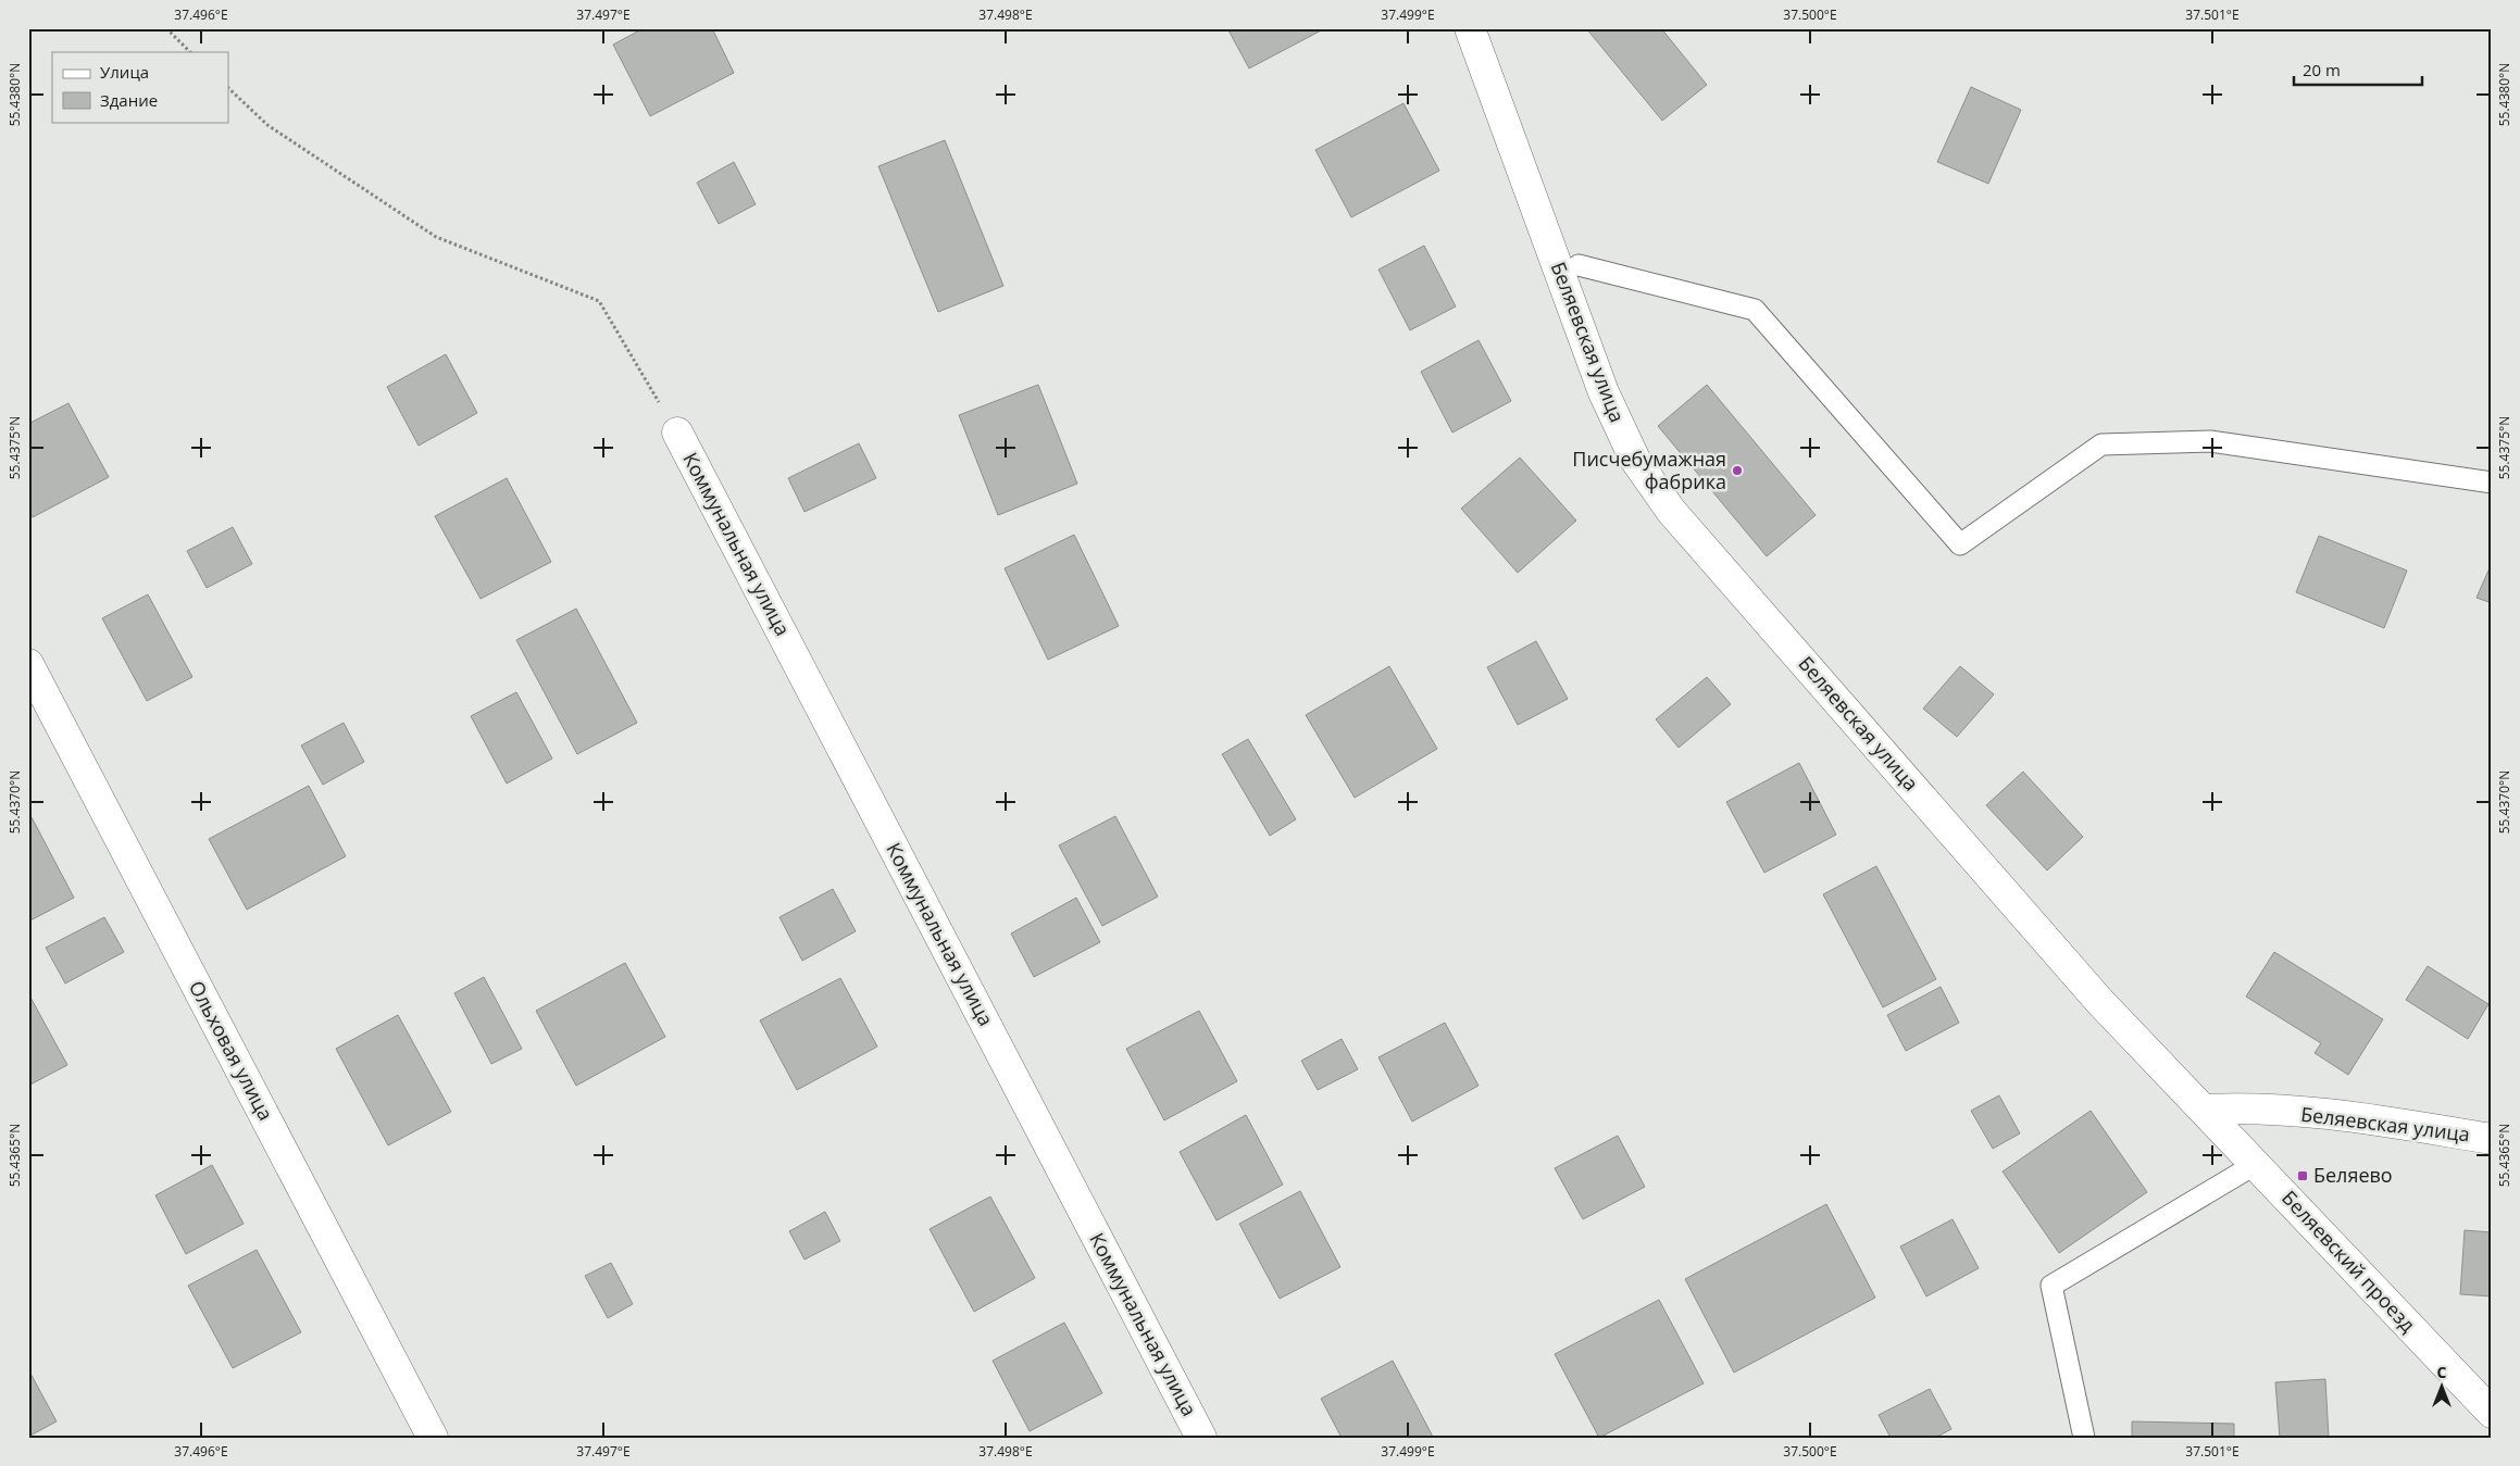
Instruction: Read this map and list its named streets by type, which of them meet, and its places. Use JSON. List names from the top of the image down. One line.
{"streets":{"street":["Беляевская улица","Коммунальная улица","Ольховая улица","Беляевский проезд"]},"crossings":[["Беляевская улица","Беляевский проезд"]],"places":{"other":["Писчебумажная фабрика"],"transit":["Беляево"]},"legend":["Улица","Здание"],"scale_bar":"20 m","north":"top","coordinates":["37.496°E","37.497°E","37.498°E","37.499°E","37.500°E","37.501°E","55.4380°N","55.4375°N","55.4370°N","55.4365°N"]}
